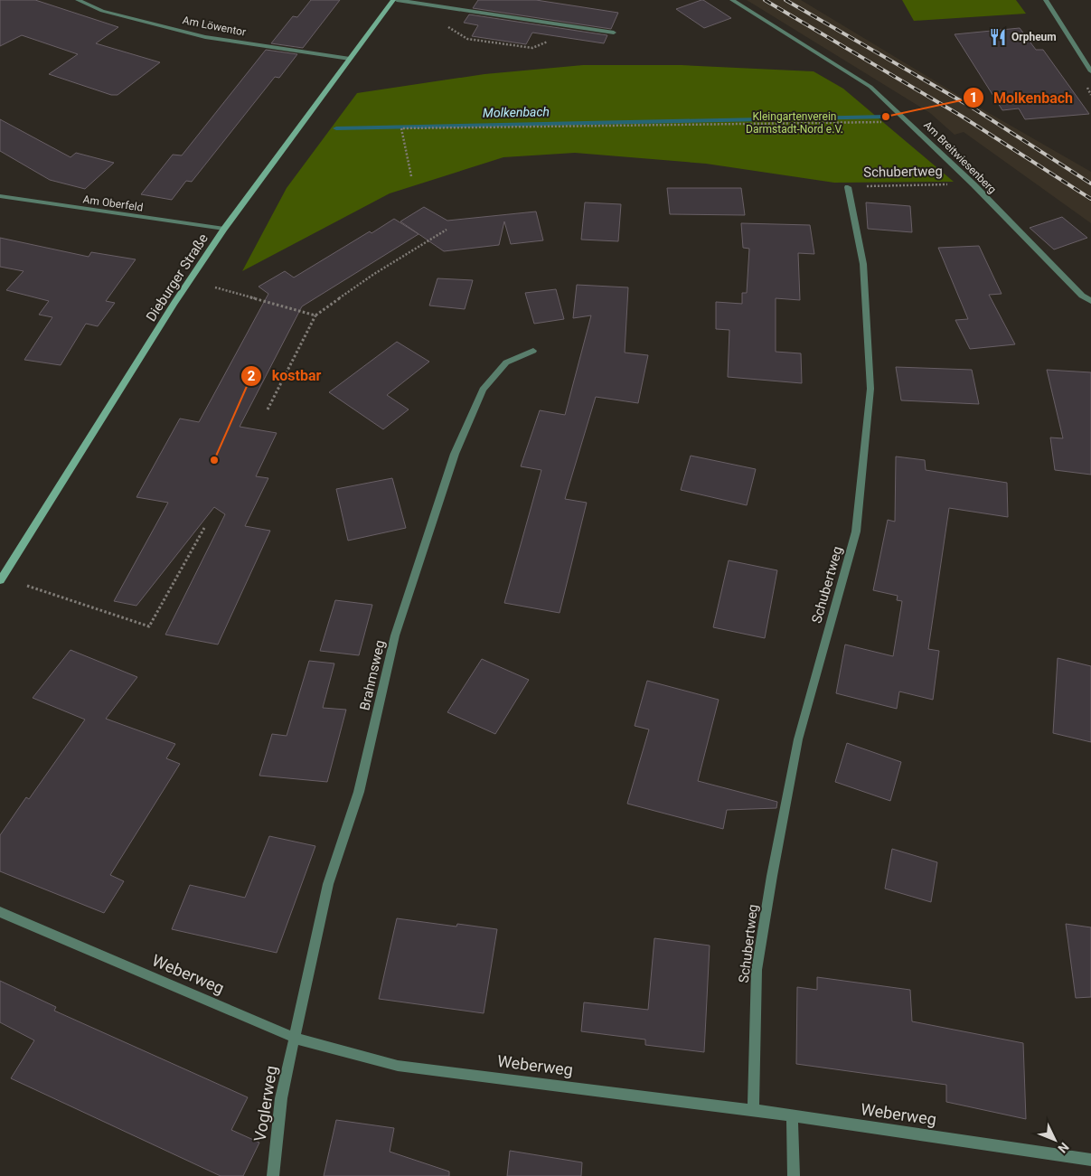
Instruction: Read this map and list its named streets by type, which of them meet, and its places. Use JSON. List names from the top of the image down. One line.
{"streets":{"main road":["Dieburger Straße"],"street":["Am Löwentor","Am Breitwiesenberg","Schubertweg","Am Oberfeld","Brahmsweg","Weberweg","Voglerweg"]},"crossings":[["Am Löwentor","Dieburger Straße"],["Am Breitwiesenberg","Schubertweg"],["Schubertweg","Weberweg"],["Am Oberfeld","Dieburger Straße"],["Brahmsweg","Weberweg"],["Brahmsweg","Voglerweg"],["Weberweg","Voglerweg"]],"water":["Molkenbach"],"parks":["Kleingartenverein Darmstadt-Nord e.V."],"places":{"restaurant":["Orpheum"],"other":["Molkenbach","kostbar"]},"north":"bottom right"}
